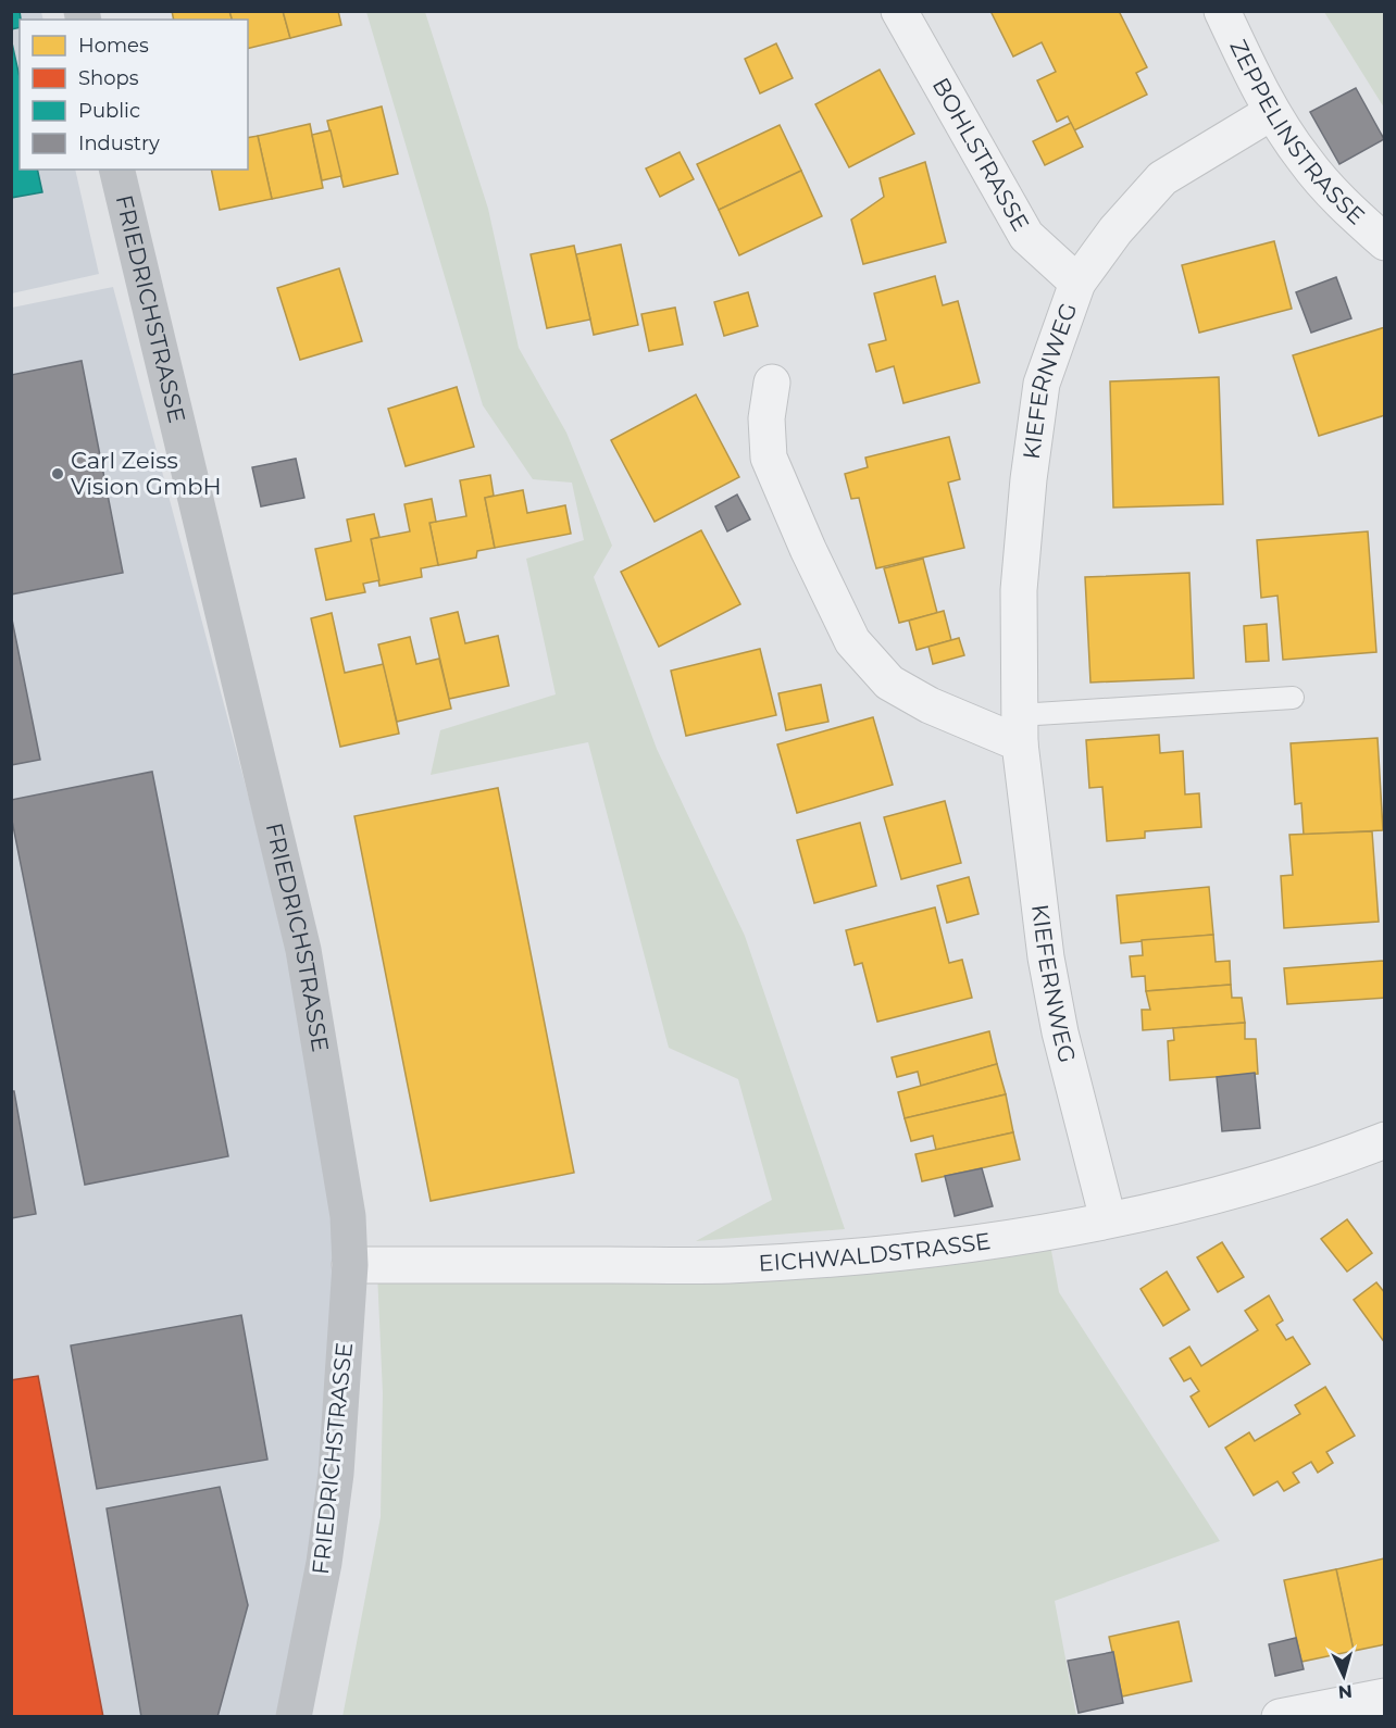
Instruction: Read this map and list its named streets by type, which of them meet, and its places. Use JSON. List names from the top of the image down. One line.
{"streets":{"main road":["FRIEDRICHSTRASSE"],"street":["ZEPPELINSTRASSE","BOHLSTRASSE","KIEFERNWEG","EICHWALDSTRASSE"]},"crossings":[["ZEPPELINSTRASSE","KIEFERNWEG"],["BOHLSTRASSE","KIEFERNWEG"],["FRIEDRICHSTRASSE","EICHWALDSTRASSE"],["KIEFERNWEG","EICHWALDSTRASSE"]],"places":["Carl Zeiss Vision GmbH"],"legend":["Homes","Shops","Public","Industry"],"north":"bottom"}
